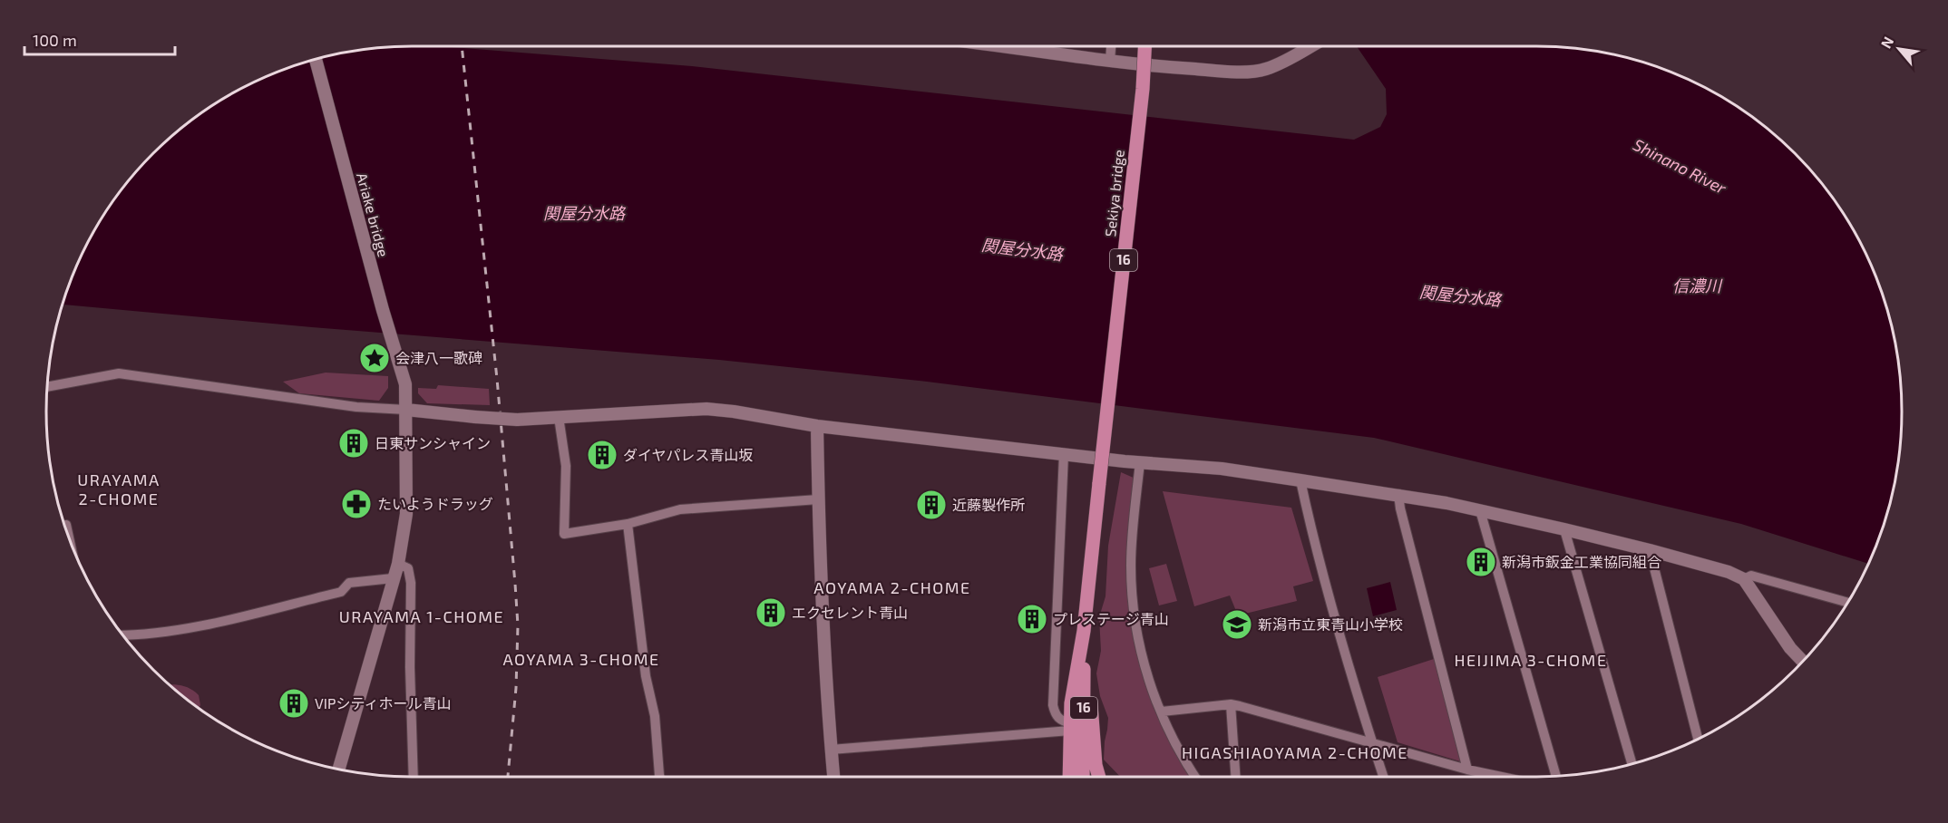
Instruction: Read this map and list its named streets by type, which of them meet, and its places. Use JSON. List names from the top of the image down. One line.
{"streets":{"main road":["Sekiya bridge","16"],"street":["Ariake bridge"]},"crossings":[["Sekiya bridge","16"]],"districts":["URAYAMA 2-CHOME","AOYAMA 2-CHOME","URAYAMA 1-CHOME","AOYAMA 3-CHOME","HEIJIMA 3-CHOME","HIGASHIAOYAMA 2-CHOME"],"water":["Shinano River","関屋分水路","信濃川"],"places":{"place":["会津八一歌碑"],"building":["日東サンシャイン","ダイヤパレス青山坂","近藤製作所","新潟市鈑金工業協同組合","エクセレント青山","プレステージ青山","VIPシティホール青山"],"pharmacy":["たいようドラッグ"],"school or university":["新潟市立東青山小学校"]},"scale_bar":"100 m","north":"top left"}
